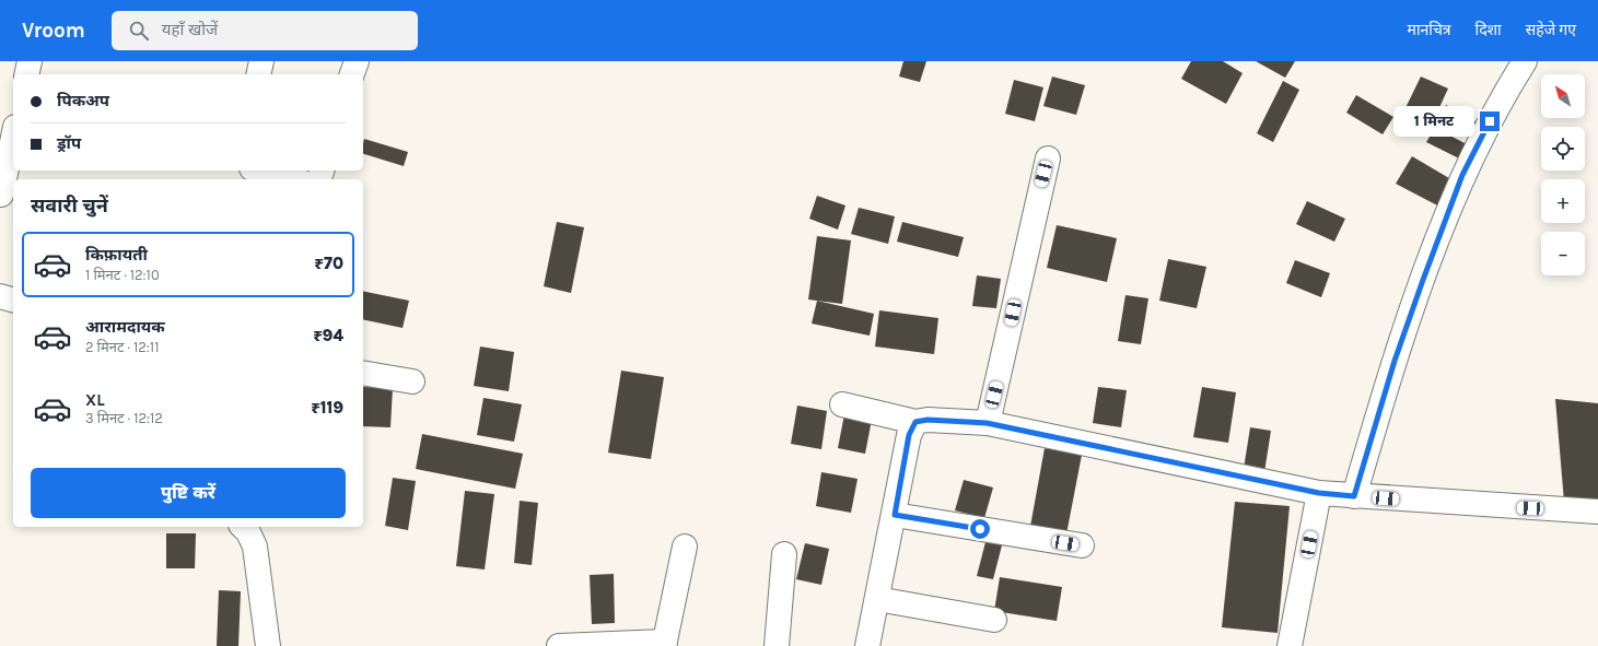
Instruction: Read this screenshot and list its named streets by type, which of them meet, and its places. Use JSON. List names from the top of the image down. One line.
{"north":"top left","page":{"header":"Vroom","search":"यहाँ खोजें","nav":["मानचित्र","दिशा","सहेजे गए"],"map_buttons":["+","−"],"banner":["पिकअप","ड्रॉप"],"bubble":"1 मिनट","heading":"सवारी चुनें","list":[{"name":"किफ़ायती","note":"1 मिनट · 12:10","value":"₹70"},{"name":"आरामदायक","note":"2 मिनट · 12:11","value":"₹94"},{"name":"XL","note":"3 मिनट · 12:12","value":"₹119"}],"buttons":"पुष्टि करें"}}
